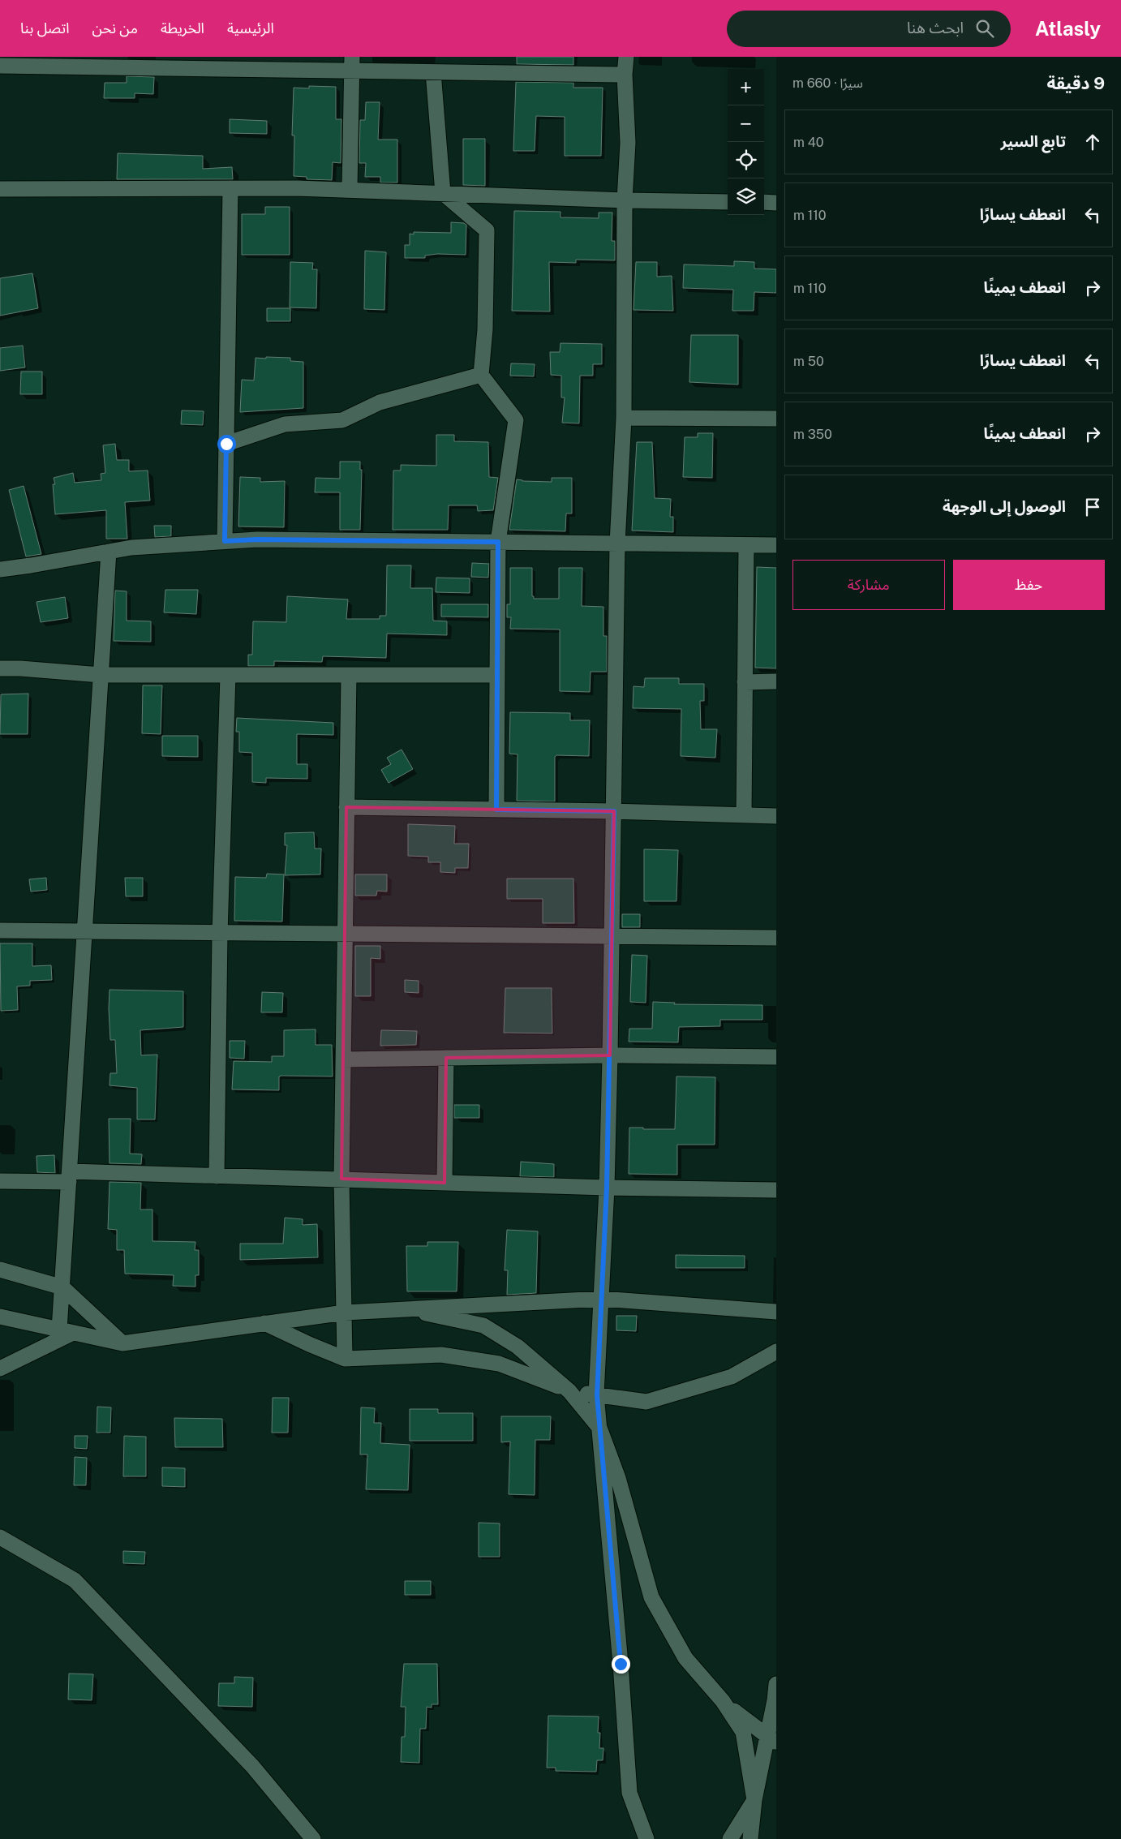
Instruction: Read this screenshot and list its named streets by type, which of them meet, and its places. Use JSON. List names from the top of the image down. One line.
{"page":{"header":"Atlasly","search":"ابحث هنا","nav":["الرئيسية","الخريطة","من نحن","اتصل بنا"],"heading":["9 دقيقة","سيرًا · 660 m"],"map_buttons":["+","−"],"list":[["تابع السير","40 m"],["انعطف يسارًا","110 m"],["انعطف يمينًا","110 m"],["انعطف يسارًا","50 m"],["انعطف يمينًا","350 m"],"الوصول إلى الوجهة"],"buttons":["حفظ","مشاركة"]}}
